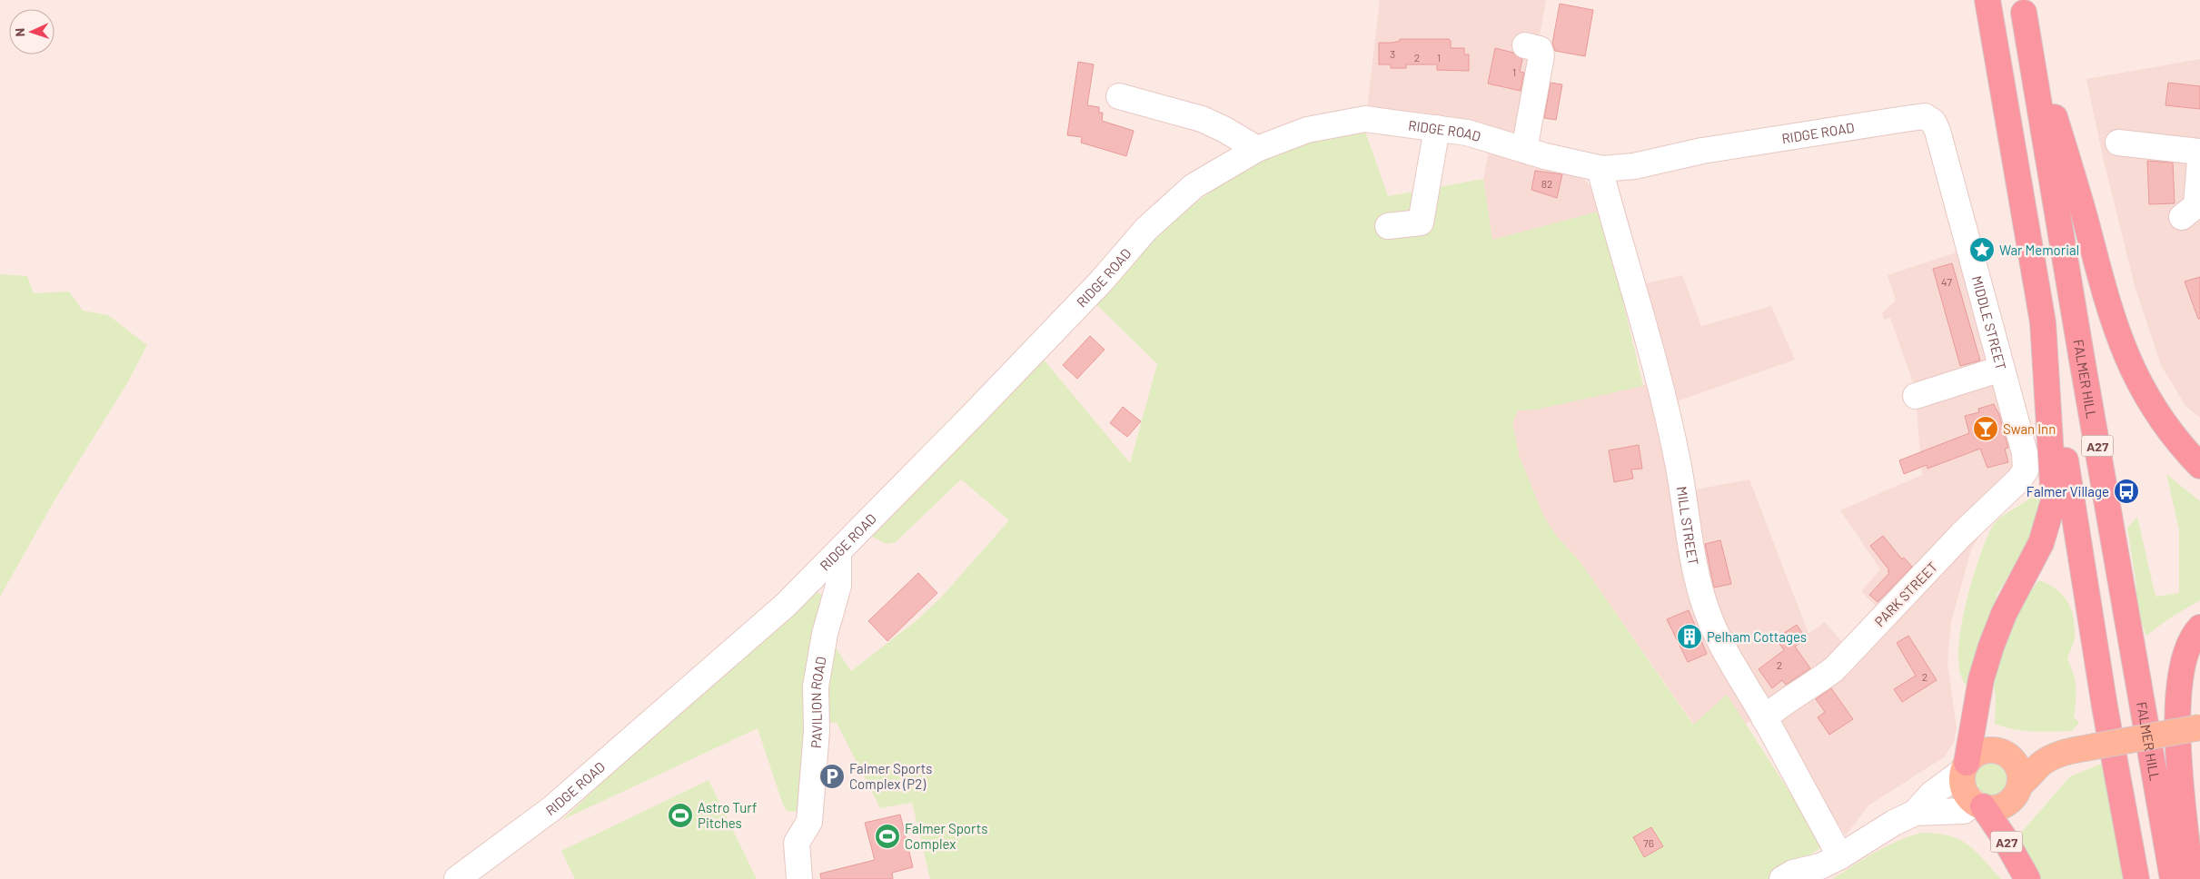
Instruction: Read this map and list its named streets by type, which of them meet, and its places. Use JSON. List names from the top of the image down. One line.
{"streets":{"highway":["FALMER HILL","A27"],"street":["RIDGE ROAD","MIDDLE STREET","MILL STREET","PARK STREET","PAVILION ROAD"]},"crossings":[["RIDGE ROAD","MIDDLE STREET"],["RIDGE ROAD","MILL STREET"],["RIDGE ROAD","PAVILION ROAD"],["MIDDLE STREET","PARK STREET"],["FALMER HILL","A27"],["MILL STREET","PARK STREET"]],"places":{"place":["War Memorial"],"bar":["Swan Inn"],"bus stop":["Falmer Village"],"building":["Pelham Cottages"],"parking":["Falmer Sports Complex (P2)"],"sports":["Astro Turf Pitches","Falmer Sports Complex"]},"house_numbers":["3","2","1","1","82","47","2","2","76"],"north":"left"}
